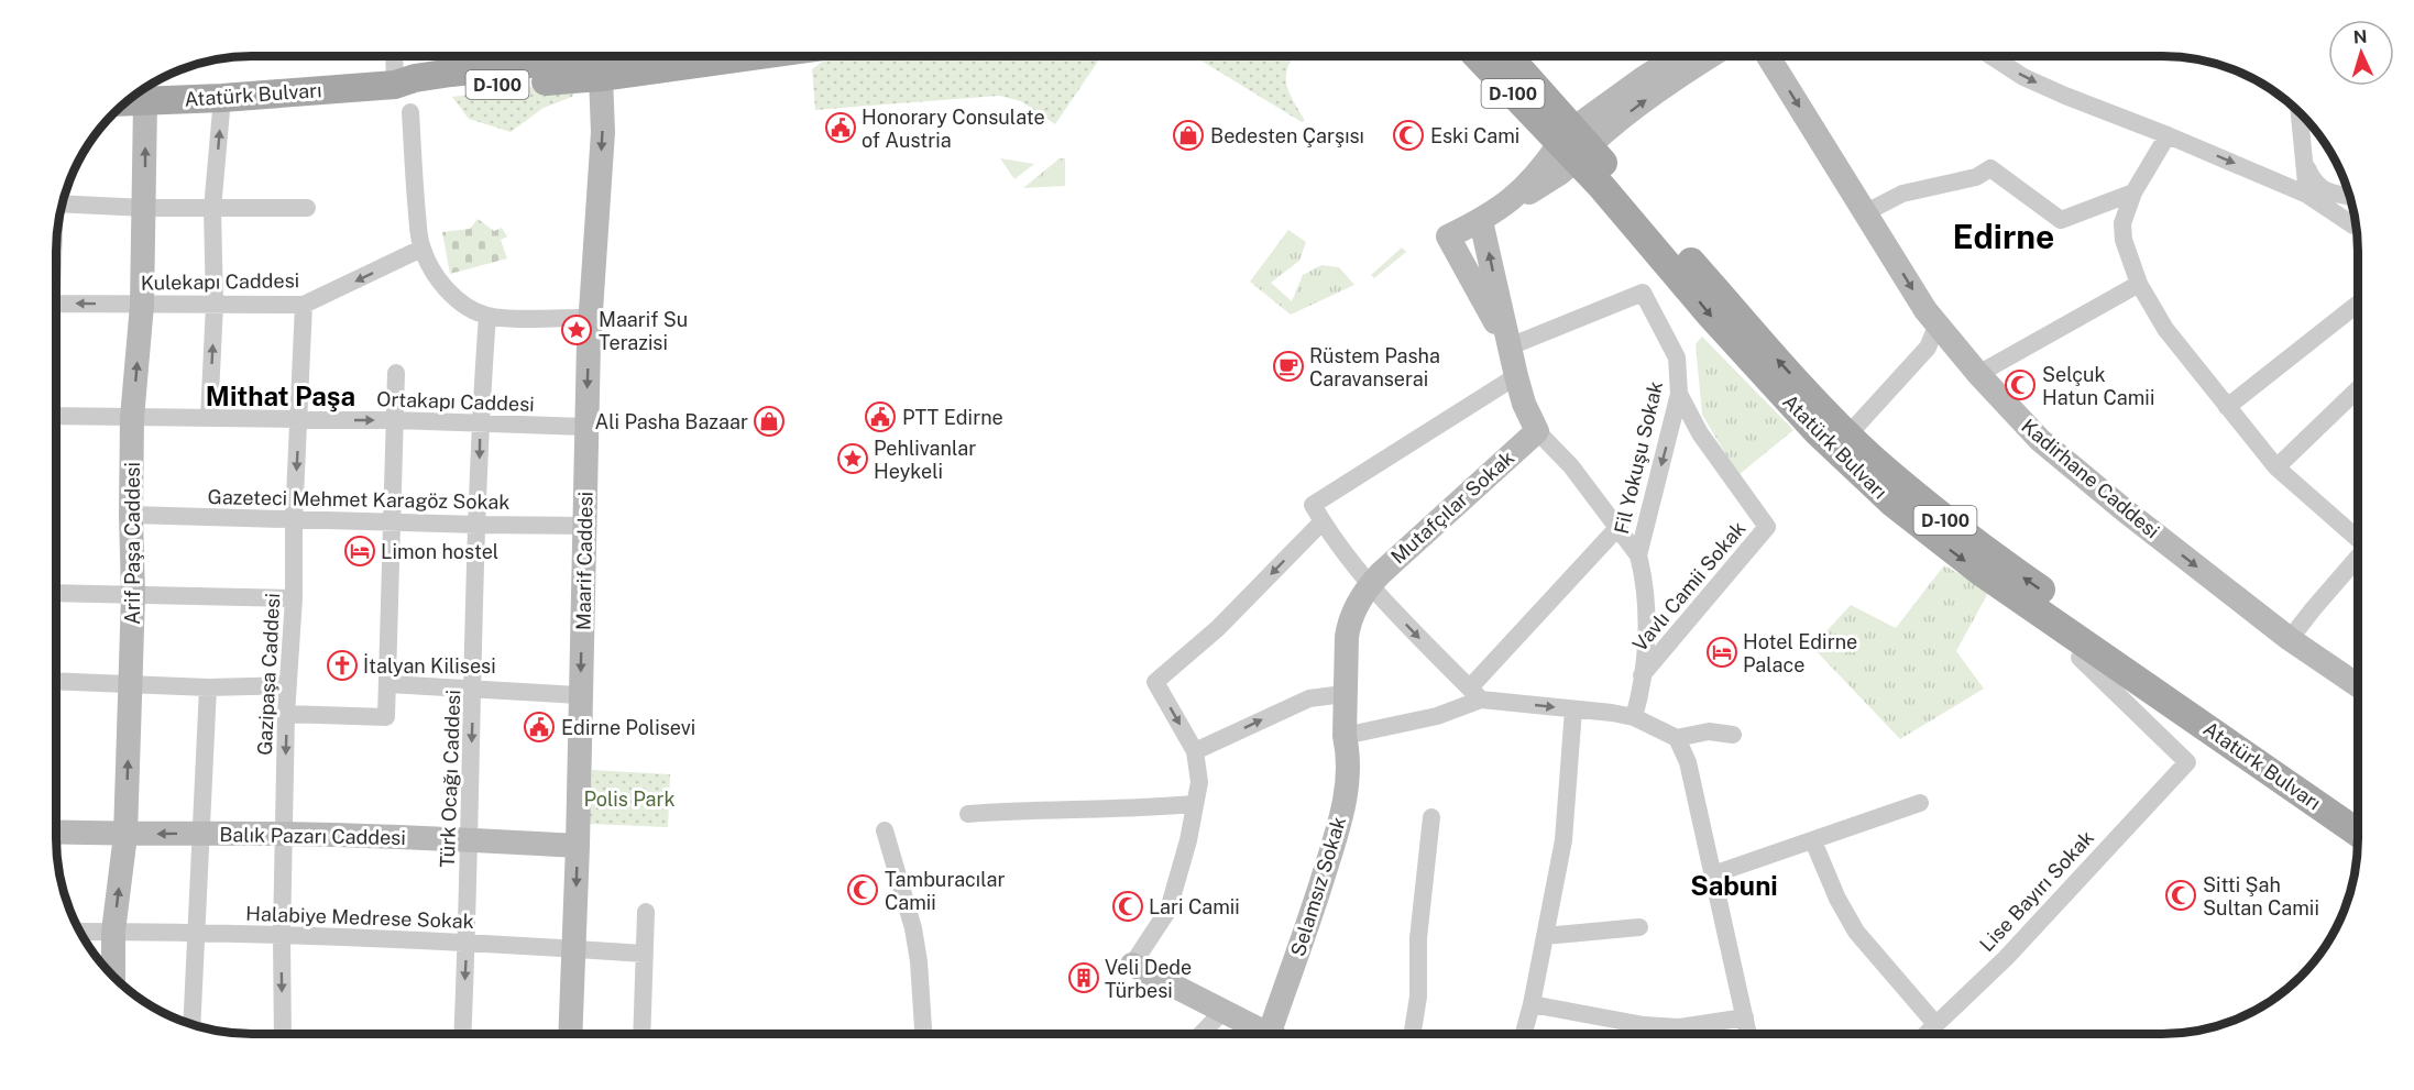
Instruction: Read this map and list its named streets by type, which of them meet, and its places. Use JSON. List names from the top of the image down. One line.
{"streets":{"main road":["D-100","Atatürk Bulvarı"],"street":["Kulekapı Caddesi","Ortakapı Caddesi","Fil Yokuşu Sokak","Kadirhane Caddesi","Gazeteci Mehmet Karagöz Sokak","Mutafçılar Sokak","Arif Paşa Caddesi","Maarif Caddesi","Vavlı Camii Sokak","Gazipaşa Caddesi","Türk Ocağı Caddesi","Balık Pazarı Caddesi","Selamsız Sokak","Lise Bayırı Sokak","Halabiye Medrese Sokak"]},"crossings":[["Atatürk Bulvarı","Arif Paşa Caddesi"],["Atatürk Bulvarı","Maarif Caddesi"],["Kulekapı Caddesi","Arif Paşa Caddesi"],["Kulekapı Caddesi","Gazipaşa Caddesi"],["Ortakapı Caddesi","Arif Paşa Caddesi"],["Ortakapı Caddesi","Maarif Caddesi"],["Ortakapı Caddesi","Gazipaşa Caddesi"],["Ortakapı Caddesi","Türk Ocağı Caddesi"],["Fil Yokuşu Sokak","Vavlı Camii Sokak"],["Gazeteci Mehmet Karagöz Sokak","Arif Paşa Caddesi"],["Gazeteci Mehmet Karagöz Sokak","Maarif Caddesi"],["Gazeteci Mehmet Karagöz Sokak","Gazipaşa Caddesi"],["Gazeteci Mehmet Karagöz Sokak","Türk Ocağı Caddesi"],["Mutafçılar Sokak","Selamsız Sokak"],["Arif Paşa Caddesi","Balık Pazarı Caddesi"],["Arif Paşa Caddesi","Halabiye Medrese Sokak"],["Maarif Caddesi","Balık Pazarı Caddesi"],["Maarif Caddesi","Halabiye Medrese Sokak"],["Gazipaşa Caddesi","Balık Pazarı Caddesi"],["Gazipaşa Caddesi","Halabiye Medrese Sokak"],["Türk Ocağı Caddesi","Balık Pazarı Caddesi"],["Türk Ocağı Caddesi","Halabiye Medrese Sokak"]],"one_way":["Türk Ocağı Caddesi"],"districts":["Edirne","Mithat Paşa","Sabuni"],"parks":["Polis Park"],"places":{"public building":["Honorary Consulate of Austria","PTT Edirne","Edirne Polisevi"],"shop":["Bedesten Çarşısı","Ali Pasha Bazaar"],"mosque":["Eski Cami","Selçuk Hatun Camii","Tamburacılar Camii","Sitti Şah Sultan Camii","Lari Camii"],"place":["Maarif Su Terazisi","Pehlivanlar Heykeli"],"cafe":["Rüstem Pasha Caravanserai"],"hotel":["Limon hostel","Hotel Edirne Palace"],"church":["İtalyan Kilisesi"],"building":["Veli Dede Türbesi"]},"north":"top"}
